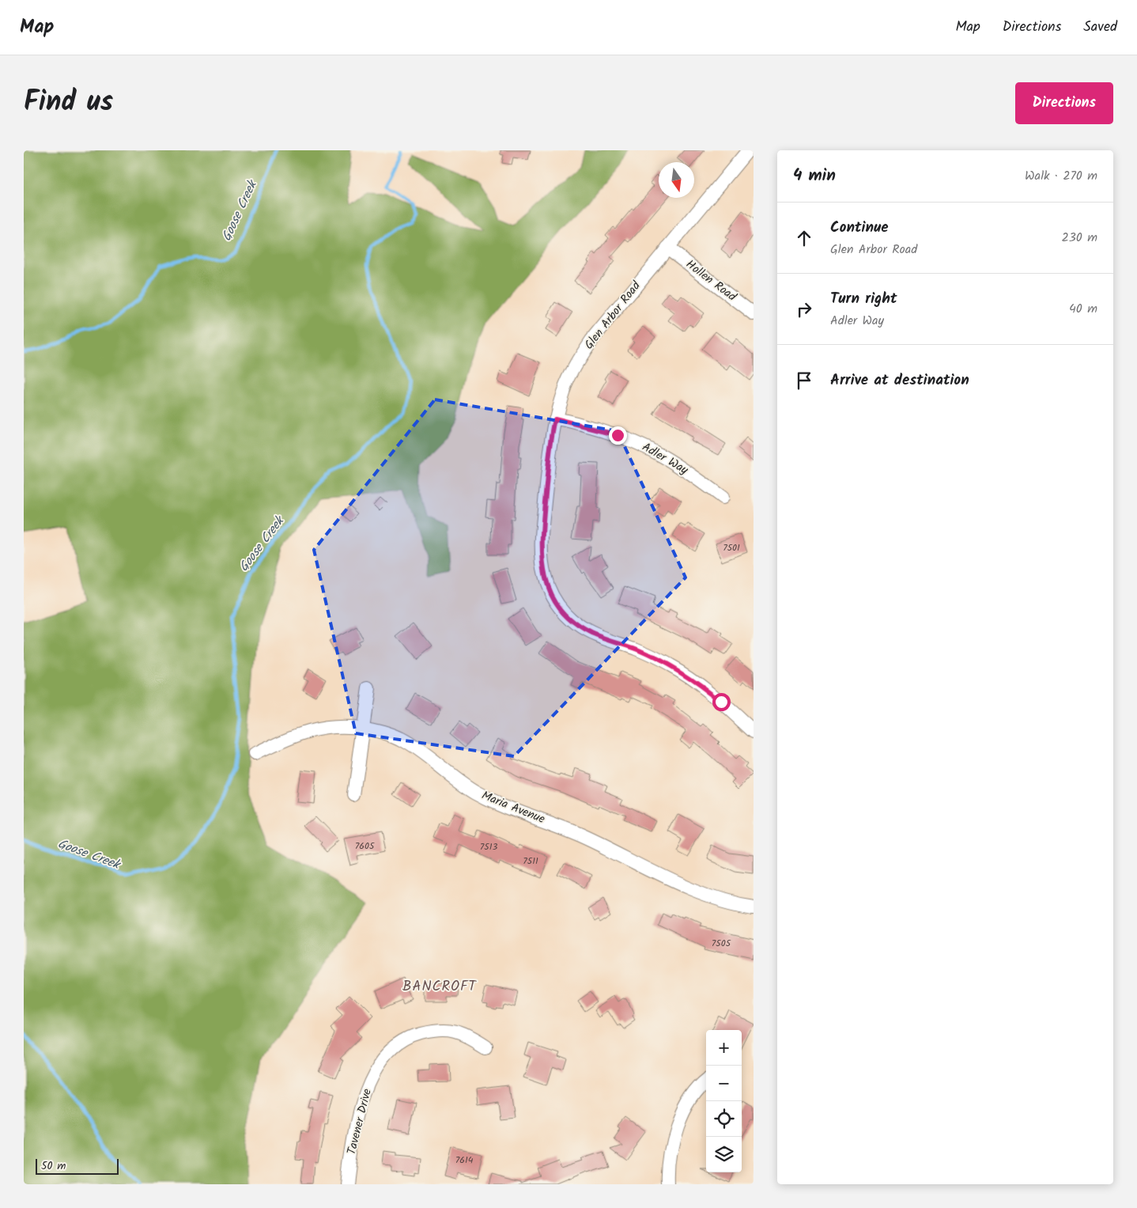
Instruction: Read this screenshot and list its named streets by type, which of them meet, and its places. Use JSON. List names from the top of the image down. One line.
{"streets":{"street":["Hollen Road","Glen Arbor Road","Adler Way","Maria Avenue","Tavener Drive"]},"crossings":[["Hollen Road","Glen Arbor Road"],["Glen Arbor Road","Adler Way"]],"districts":["BANCROFT"],"water":["Goose Creek"],"house_numbers":["7501","7605","7513","7511","7505","7614"],"scale_bar":"50 m","north":"bottom","page":{"header":"Map","nav":["Map","Directions","Saved"],"title":"Find us","buttons":"Directions","heading":["4 min","Walk · 270 m"],"list":[["Continue","Glen Arbor Road","230 m"],["Turn right","Adler Way","40 m"],"Arrive at destination"],"map_buttons":["+","−"],"scale":"50 m"}}
